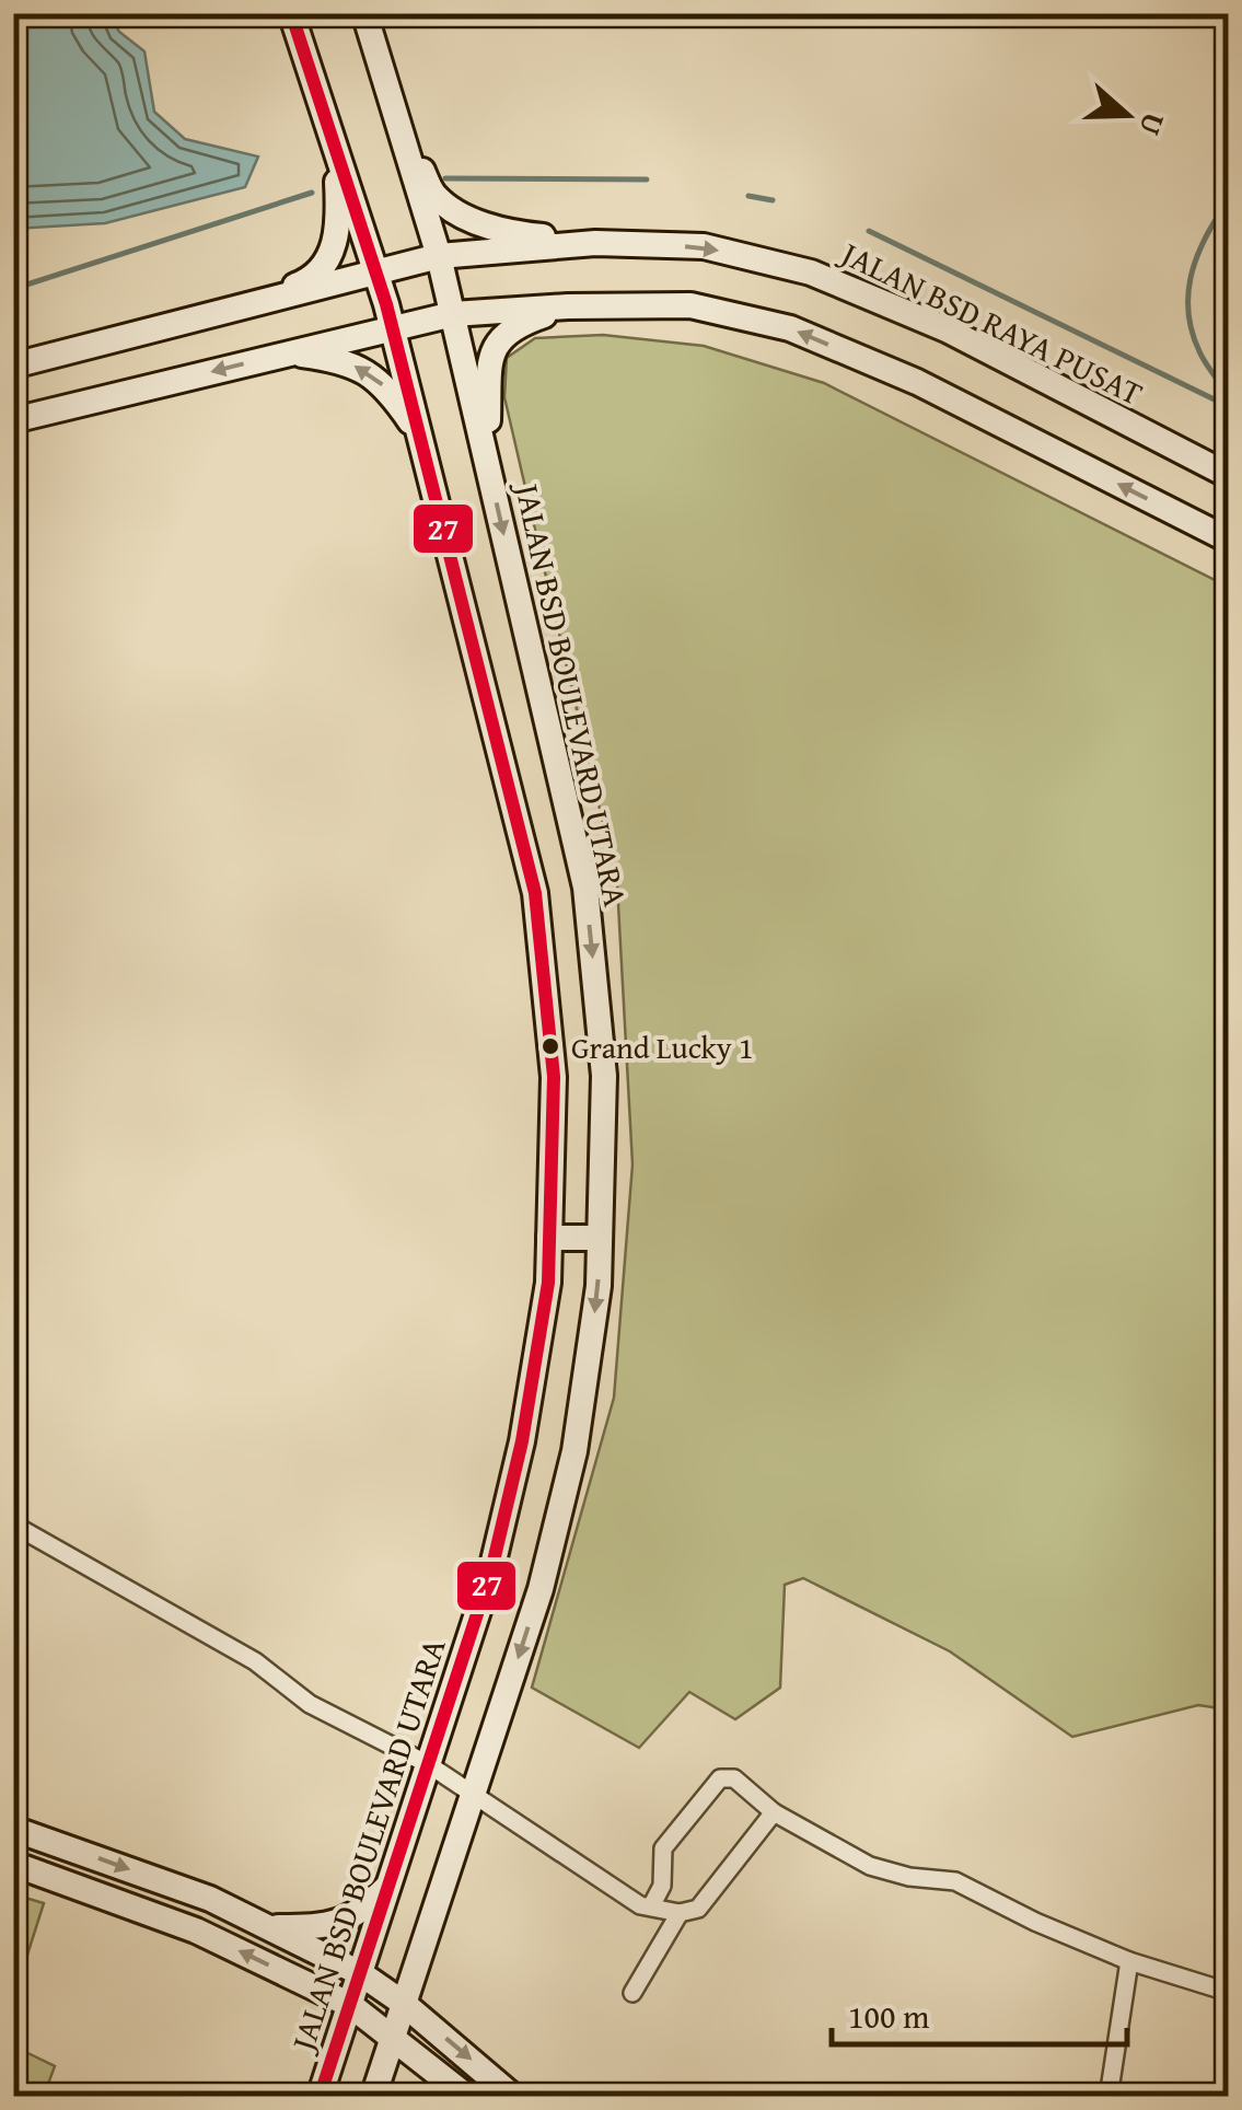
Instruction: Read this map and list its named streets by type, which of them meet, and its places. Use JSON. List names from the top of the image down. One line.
{"streets":{"main road":["JALAN BSD RAYA PUSAT","JALAN BSD BOULEVARD UTARA"]},"crossings":[["JALAN BSD RAYA PUSAT","JALAN BSD BOULEVARD UTARA"]],"places":["Grand Lucky 1"],"lines":["transit line 27"],"scale_bar":"100 m","north":"right"}
